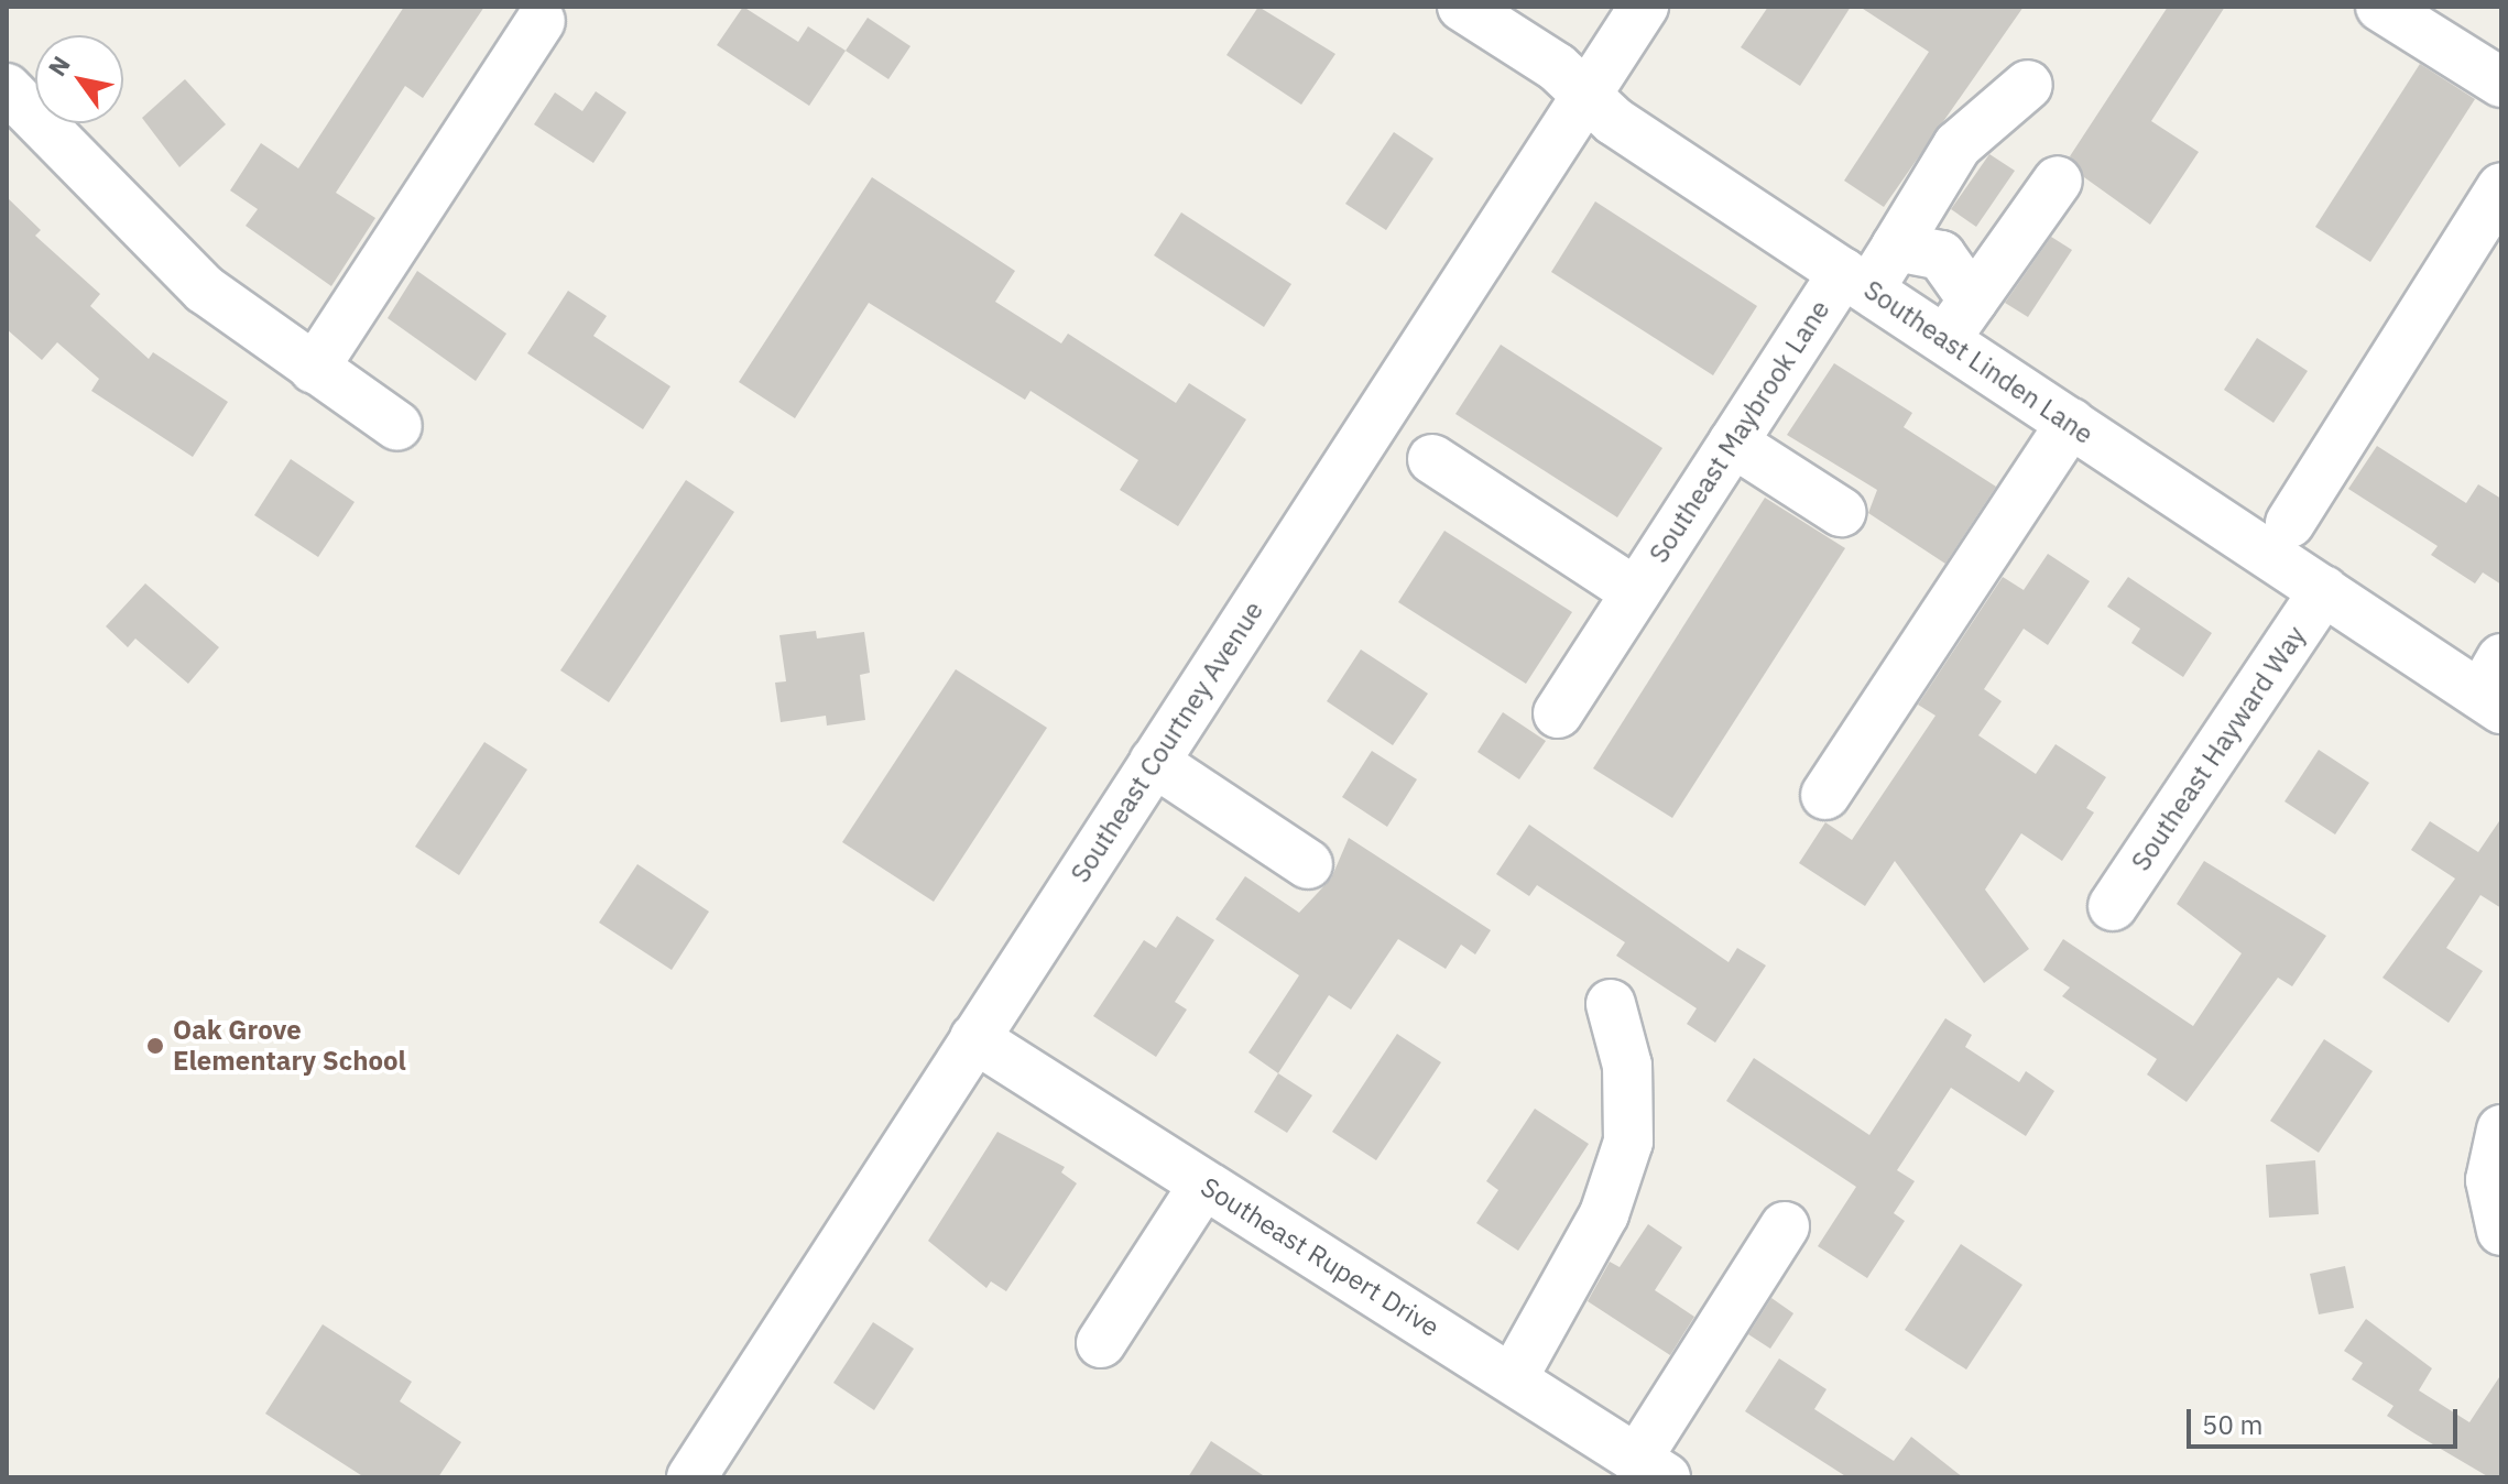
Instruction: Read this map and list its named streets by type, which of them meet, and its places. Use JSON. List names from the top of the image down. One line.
{"streets":{"street":["Southeast Linden Lane","Southeast Maybrook Lane","Southeast Courtney Avenue","Southeast Hayward Way","Southeast Rupert Drive"]},"crossings":[["Southeast Linden Lane","Southeast Maybrook Lane"],["Southeast Linden Lane","Southeast Courtney Avenue"],["Southeast Linden Lane","Southeast Hayward Way"],["Southeast Courtney Avenue","Southeast Rupert Drive"]],"places":["Oak Grove Elementary School"],"scale_bar":"50 m","north":"top left"}
